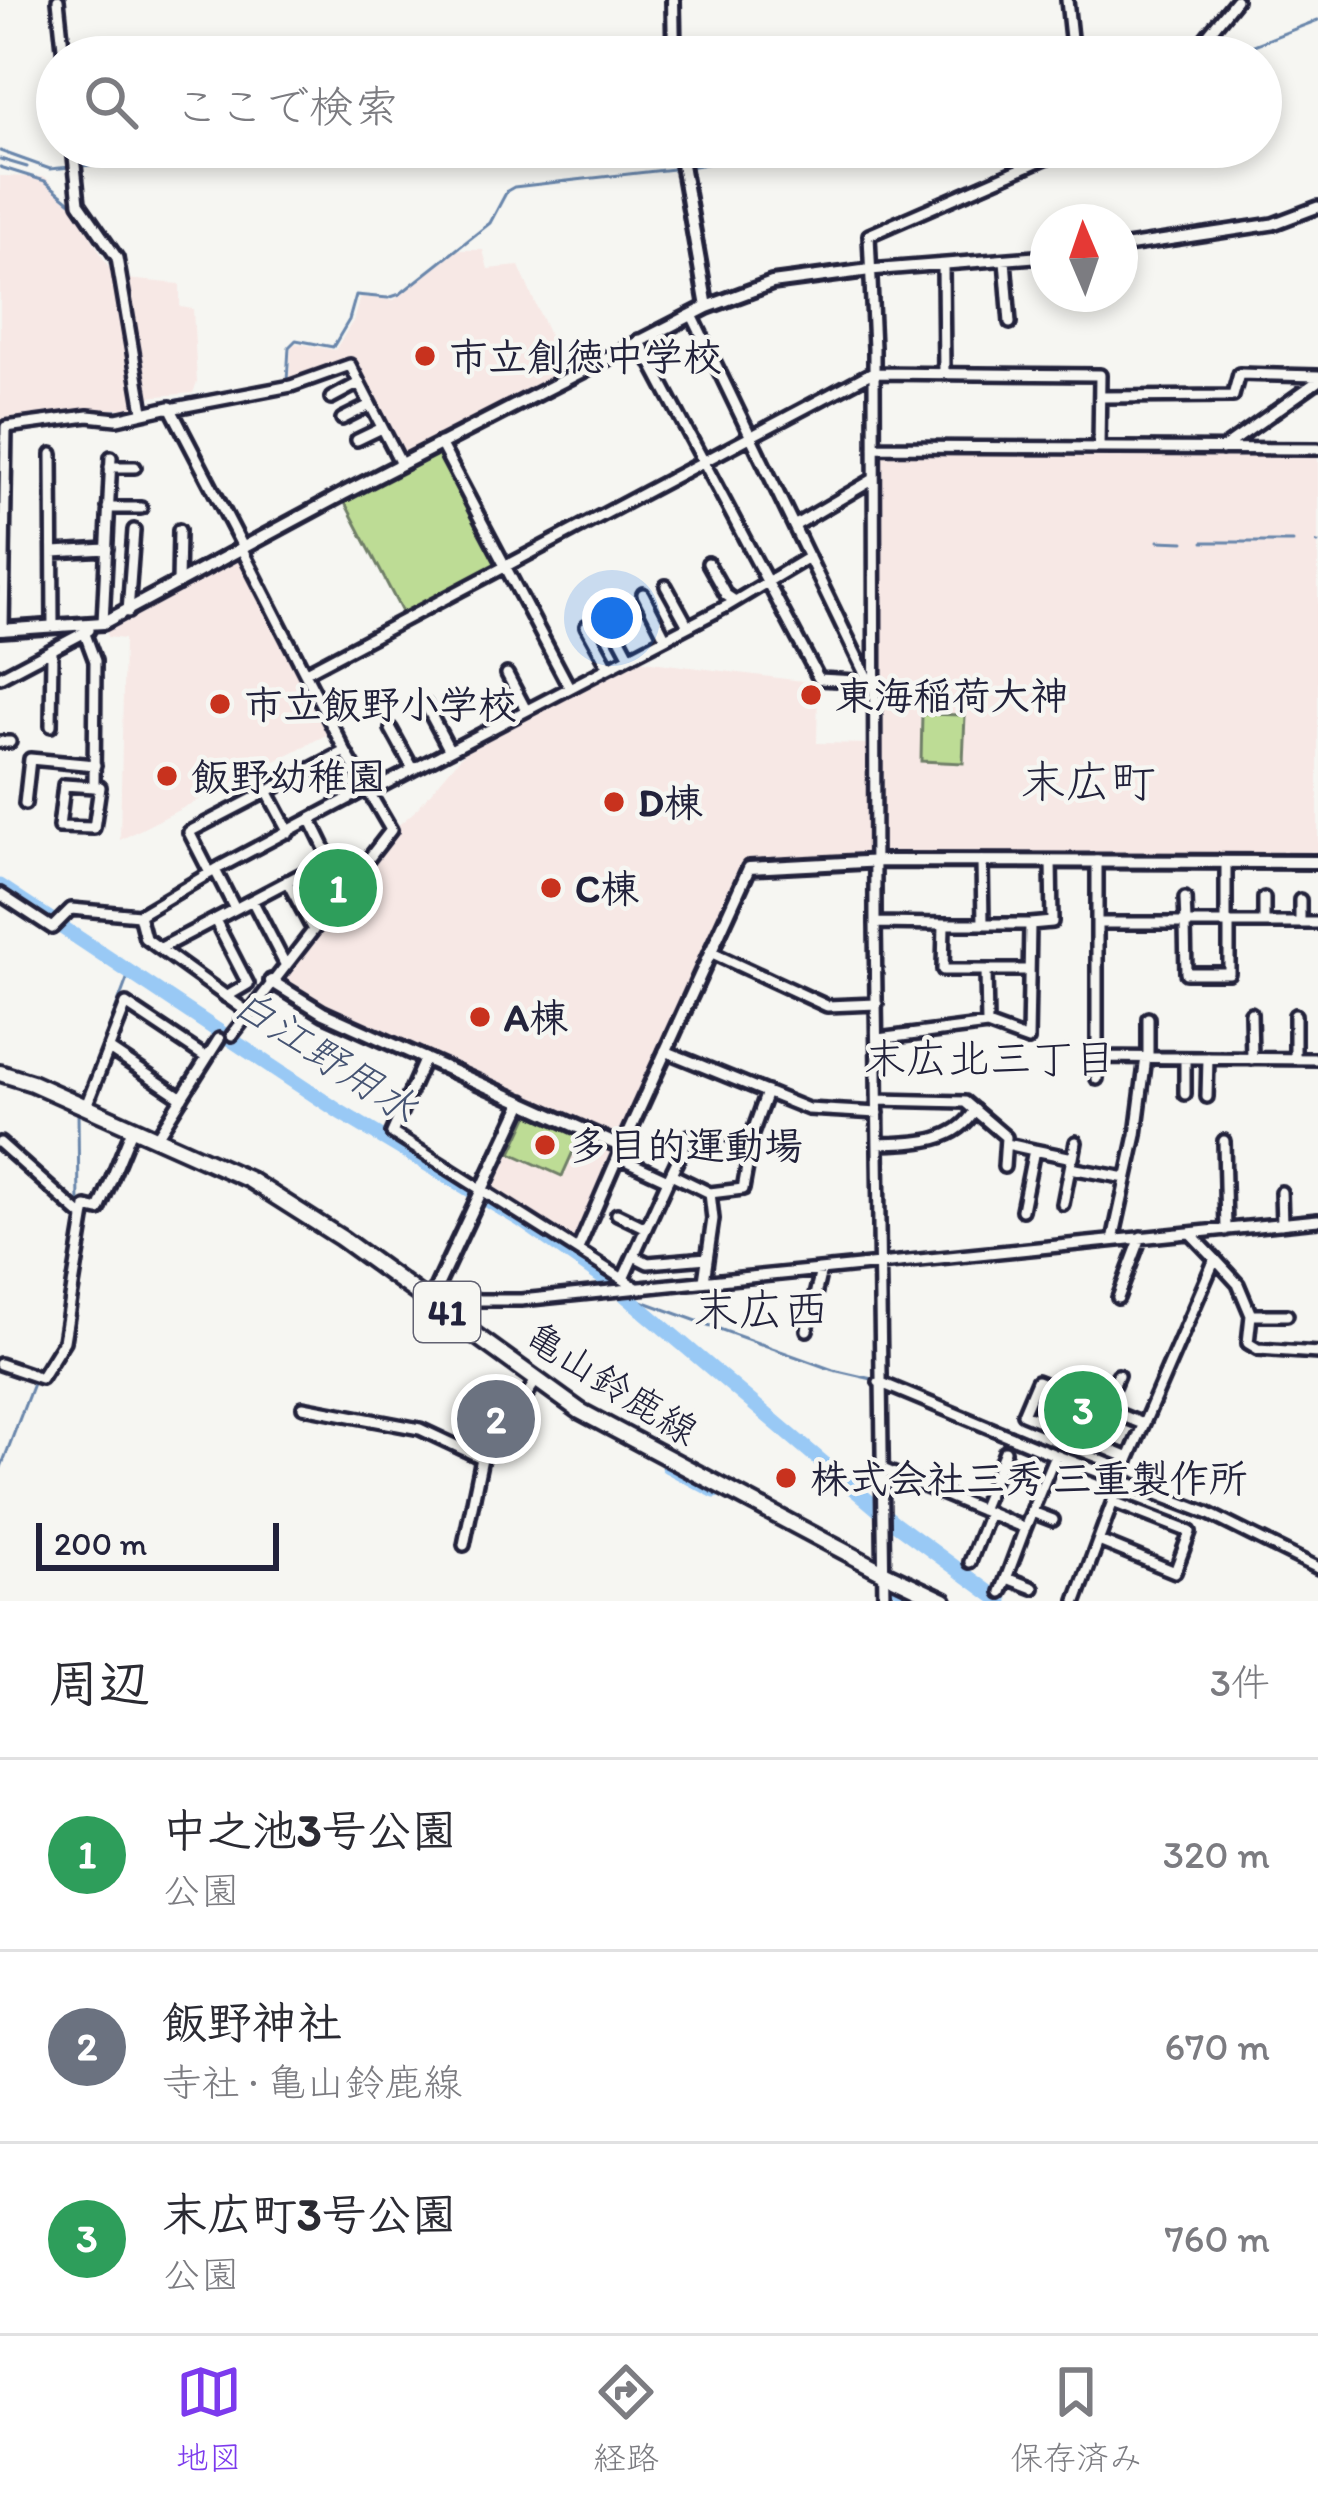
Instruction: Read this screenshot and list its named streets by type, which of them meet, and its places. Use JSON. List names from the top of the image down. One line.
{"streets":{"main road":["41","亀山鈴鹿線"]},"districts":["末広町","末広北三丁目","末広西"],"water":["白江野用水"],"places":["市立創徳中学校","東海稲荷大神","市立飯野小学校","飯野幼稚園","D棟","C棟","A棟","多目的運動場","株式会社三秀 三重製作所"],"scale_bar":"200 m","north":"top","page":{"search":"ここで検索","pins":["1","3","2"],"scale":"200 m","heading":["周辺","3件"],"list":[{"mark":"1","name":"中之池3号公園","note":"公園","value":"320 m"},{"mark":"2","name":"飯野神社","note":"寺社 · 亀山鈴鹿線","value":"670 m"},{"mark":"3","name":"末広町3号公園","note":"公園","value":"760 m"}],"nav":["地図","経路","保存済み"]}}
